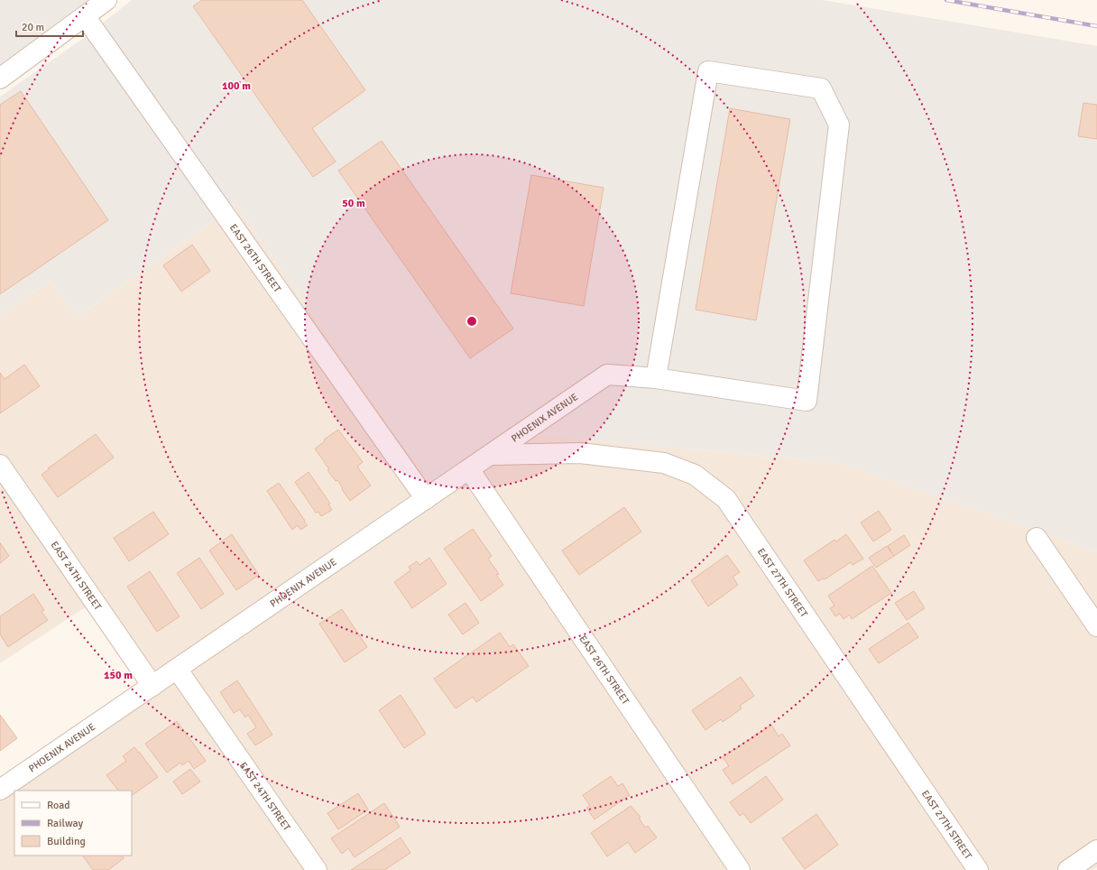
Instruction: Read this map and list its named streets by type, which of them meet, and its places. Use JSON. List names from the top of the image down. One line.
{"streets":{"street":["EAST 26TH STREET","PHOENIX AVENUE","EAST 24TH STREET","EAST 27TH STREET"]},"crossings":[["EAST 26TH STREET","PHOENIX AVENUE"],["PHOENIX AVENUE","EAST 24TH STREET"],["PHOENIX AVENUE","EAST 27TH STREET"]],"legend":["Road","Railway","Building"],"scale_bar":"20 m","rings":["100 m","50 m","150 m"]}
